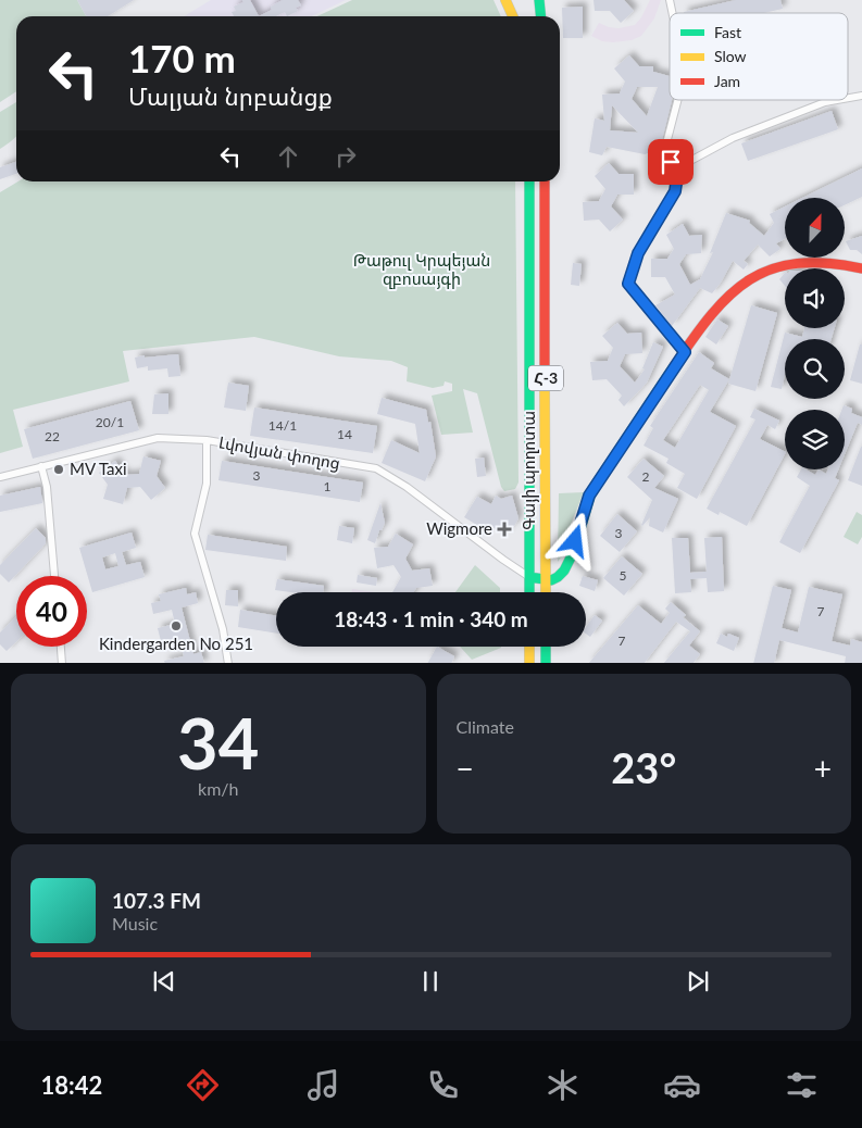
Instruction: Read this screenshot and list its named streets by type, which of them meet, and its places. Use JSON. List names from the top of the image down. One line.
{"streets":{"main road":["Հ-3","Գայի պողոտա"],"street":["Լվովյան փողոց"]},"crossings":[["Լվովյան փողոց","Գայի պողոտա"]],"parks":["Թաթուլ Կրպեյան զբոսայգի"],"places":{"other":["MV Taxi","Kindergarden No 251"],"health":["Wigmore"]},"house_numbers":["20/1","14/1","14","22","3","2","1","3","5","7","7"],"legend":["Fast","Slow","Jam"],"north":"top","page":{"turn":["170 m","Մալյան նրբանցք"],"limit":"40","trip":"18:43 · 1 min · 340 m","tile":[["34","km/h"],"Climate"],"heat":["−","23°","+"],"song":["107.3 FM","Music"],"tabs":"18:42"}}
